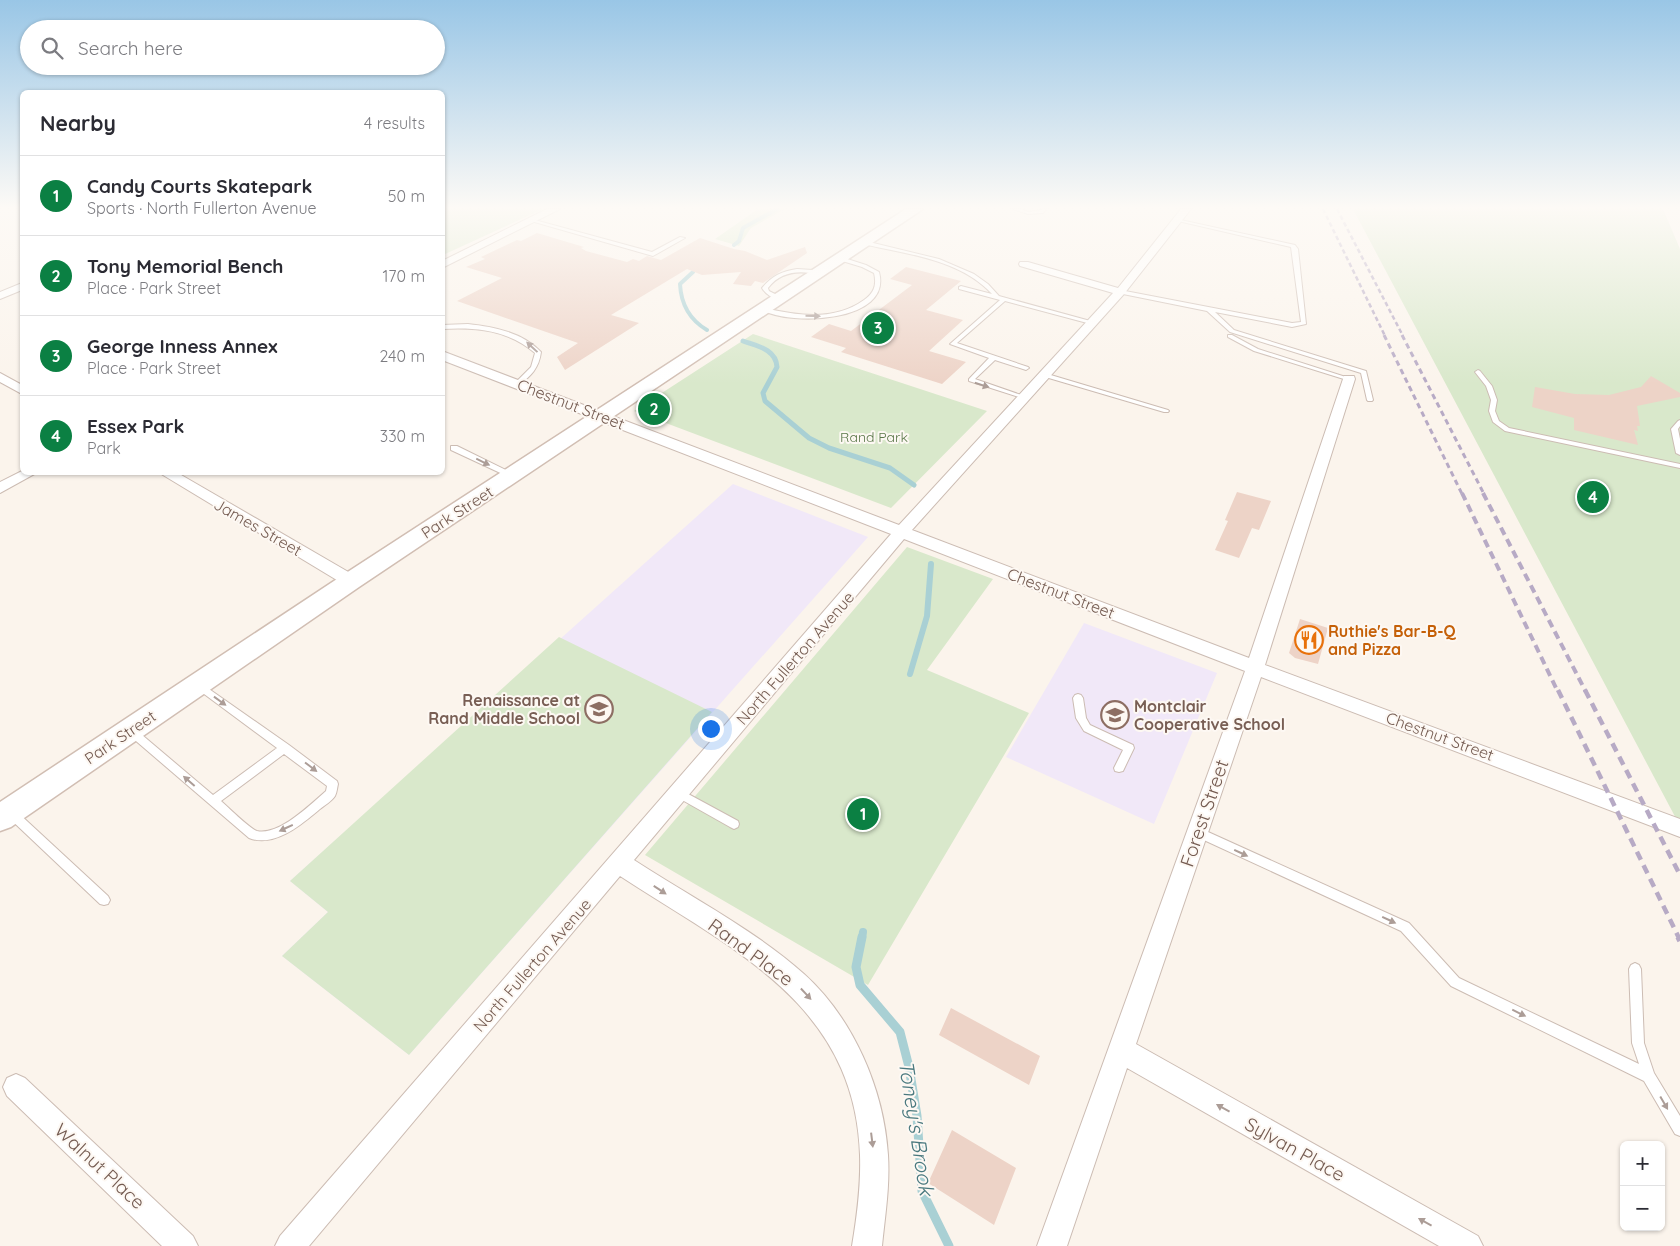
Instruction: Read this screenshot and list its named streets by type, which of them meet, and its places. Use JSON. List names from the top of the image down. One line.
{"streets":{"street":["Chestnut Street","Park Street","James Street","North Fullerton Avenue","Forest Street","Rand Place","Sylvan Place","Walnut Place"]},"crossings":[["Chestnut Street","Park Street"],["Chestnut Street","North Fullerton Avenue"],["Chestnut Street","Forest Street"],["Park Street","James Street"],["North Fullerton Avenue","Rand Place"],["Forest Street","Sylvan Place"]],"one_way":["Rand Place","Sylvan Place"],"water":["Toney's Brook"],"parks":["Rand Park"],"places":{"restaurant":["Ruthie's Bar-B-Q and Pizza"],"school or university":["Renaissance at Rand Middle School","Montclair Cooperative School"]},"page":{"search":"Search here","heading":["Nearby","4 results"],"list":[{"mark":"1","name":"Candy Courts Skatepark","note":"Sports · North Fullerton Avenue","value":"50 m"},{"mark":"2","name":"Tony Memorial Bench","note":"Place · Park Street","value":"170 m"},{"mark":"3","name":"George Inness Annex","note":"Place · Park Street","value":"240 m"},{"mark":"4","name":"Essex Park","note":"Park","value":"330 m"}],"pins":["3","2","4","1"],"map_buttons":["+","−"]}}
